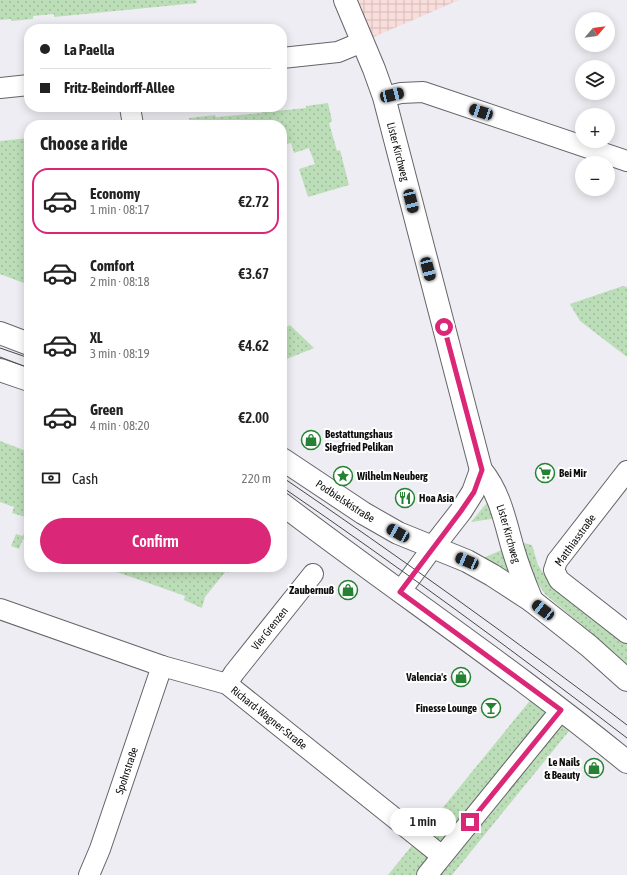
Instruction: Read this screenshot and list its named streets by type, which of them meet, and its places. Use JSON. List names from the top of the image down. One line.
{"streets":{"main road":["Lister Kirchweg","Podbielskistraße"],"street":["Matthiasstraße","Vier Grenzen","Richard-Wagner-Straße","Spohrstraße"]},"crossings":[["Lister Kirchweg","Podbielskistraße"],["Vier Grenzen","Richard-Wagner-Straße"],["Richard-Wagner-Straße","Spohrstraße"]],"places":{"shop":["Bestattungshaus Siegfried Pelikan","Zaubernuß","Valencia's","Le Nails & Beauty"],"supermarket":["Bei Mir"],"place":["Wilhelm Neuberg"],"restaurant":["Hoa Asia"],"bar":["Finesse Lounge"]},"north":"top right","page":{"map_buttons":["+","−"],"banner":["La Paella","Fritz-Beindorff-Allee"],"heading":"Choose a ride","list":[{"name":"Economy","note":"1 min · 08:17","value":"€2.72"},{"name":"Comfort","note":"2 min · 08:18","value":"€3.67"},{"name":"XL","note":"3 min · 08:19","value":"€4.62"},{"name":"Green","note":"4 min · 08:20","value":"€2.00"}],"pay":["Cash","220 m"],"buttons":"Confirm","bubble":"1 min"}}
